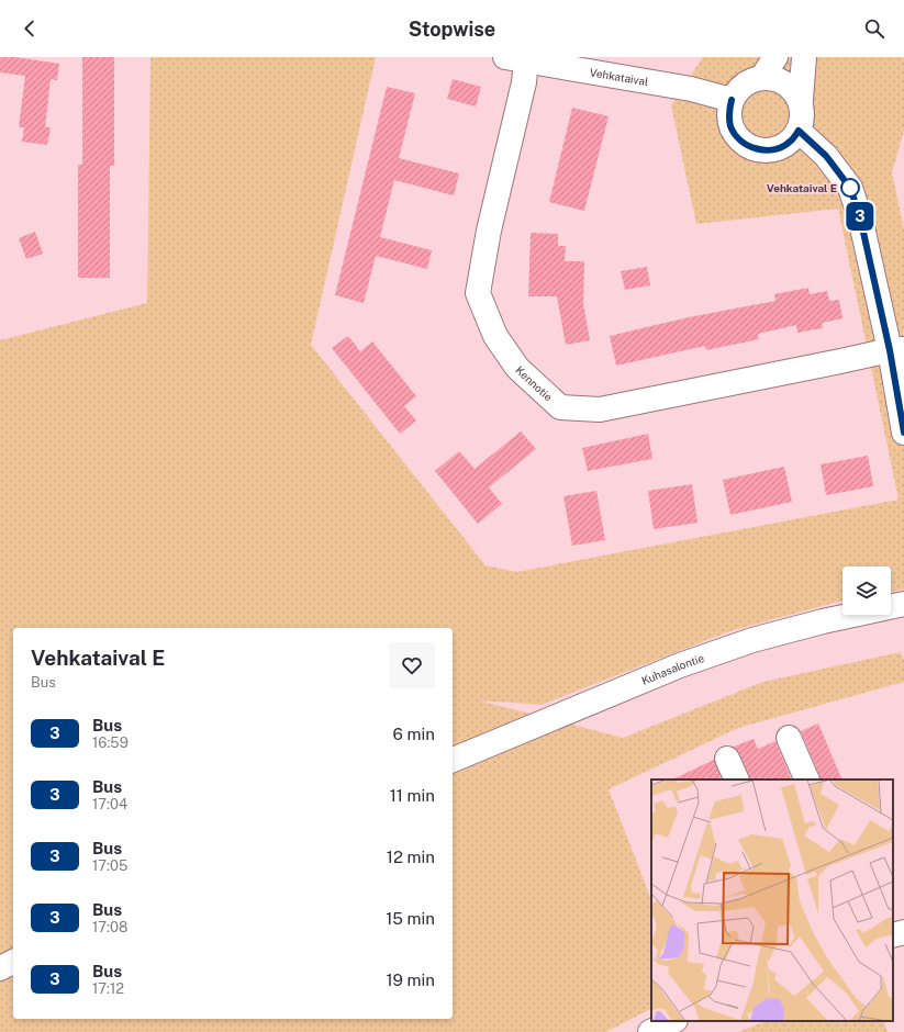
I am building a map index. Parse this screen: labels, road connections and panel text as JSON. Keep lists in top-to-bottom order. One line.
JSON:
{"streets":{"street":["Vehkataival","Kennotie","Kuhasalontie"]},"crossings":[["Vehkataival","Kennotie"]],"places":["Vehkataival E"],"lines":["bus line 3"],"page":{"header":"Stopwise","on_map":"3","heading":["Vehkataival E","Bus"],"list":[{"mark":"3","name":"Bus","note":"16:59","value":"6 min"},{"mark":"3","name":"Bus","note":"17:04","value":"11 min"},{"mark":"3","name":"Bus","note":"17:05","value":"12 min"},{"mark":"3","name":"Bus","note":"17:08","value":"15 min"},{"mark":"3","name":"Bus","note":"17:12","value":"19 min"}]}}
